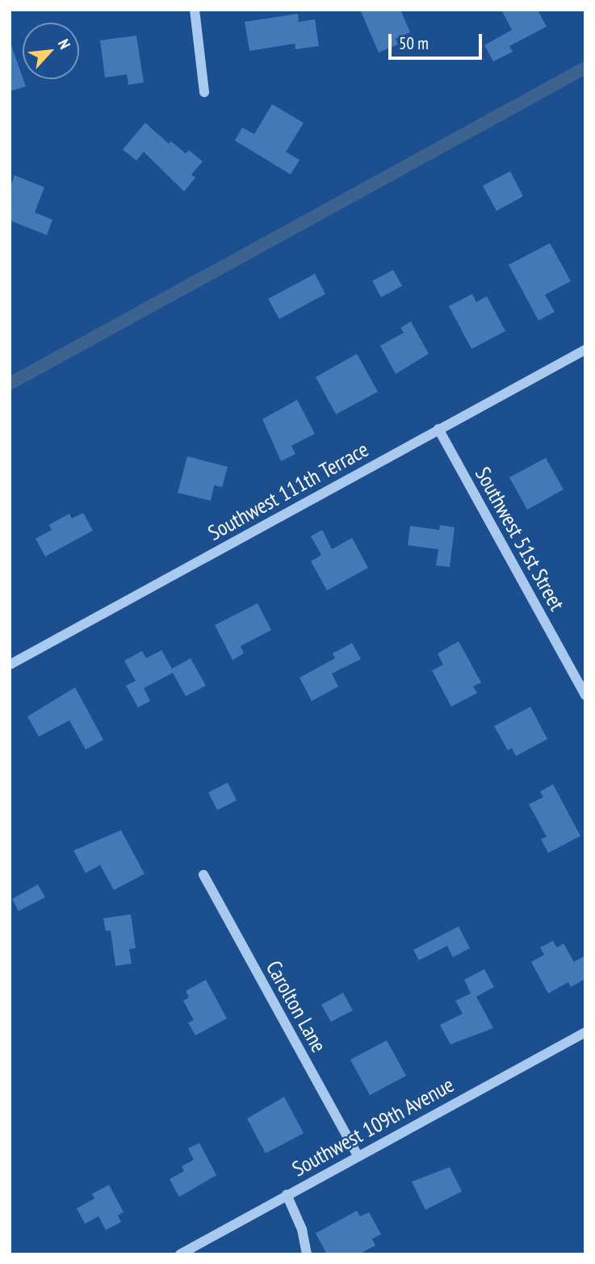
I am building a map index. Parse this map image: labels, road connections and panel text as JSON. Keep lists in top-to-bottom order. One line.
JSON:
{"streets":{"street":["Southwest 111th Terrace","Southwest 51st Street","Carolton Lane","Southwest 109th Avenue"]},"crossings":[["Southwest 111th Terrace","Southwest 51st Street"],["Carolton Lane","Southwest 109th Avenue"]],"scale_bar":"50 m","north":"top right"}
